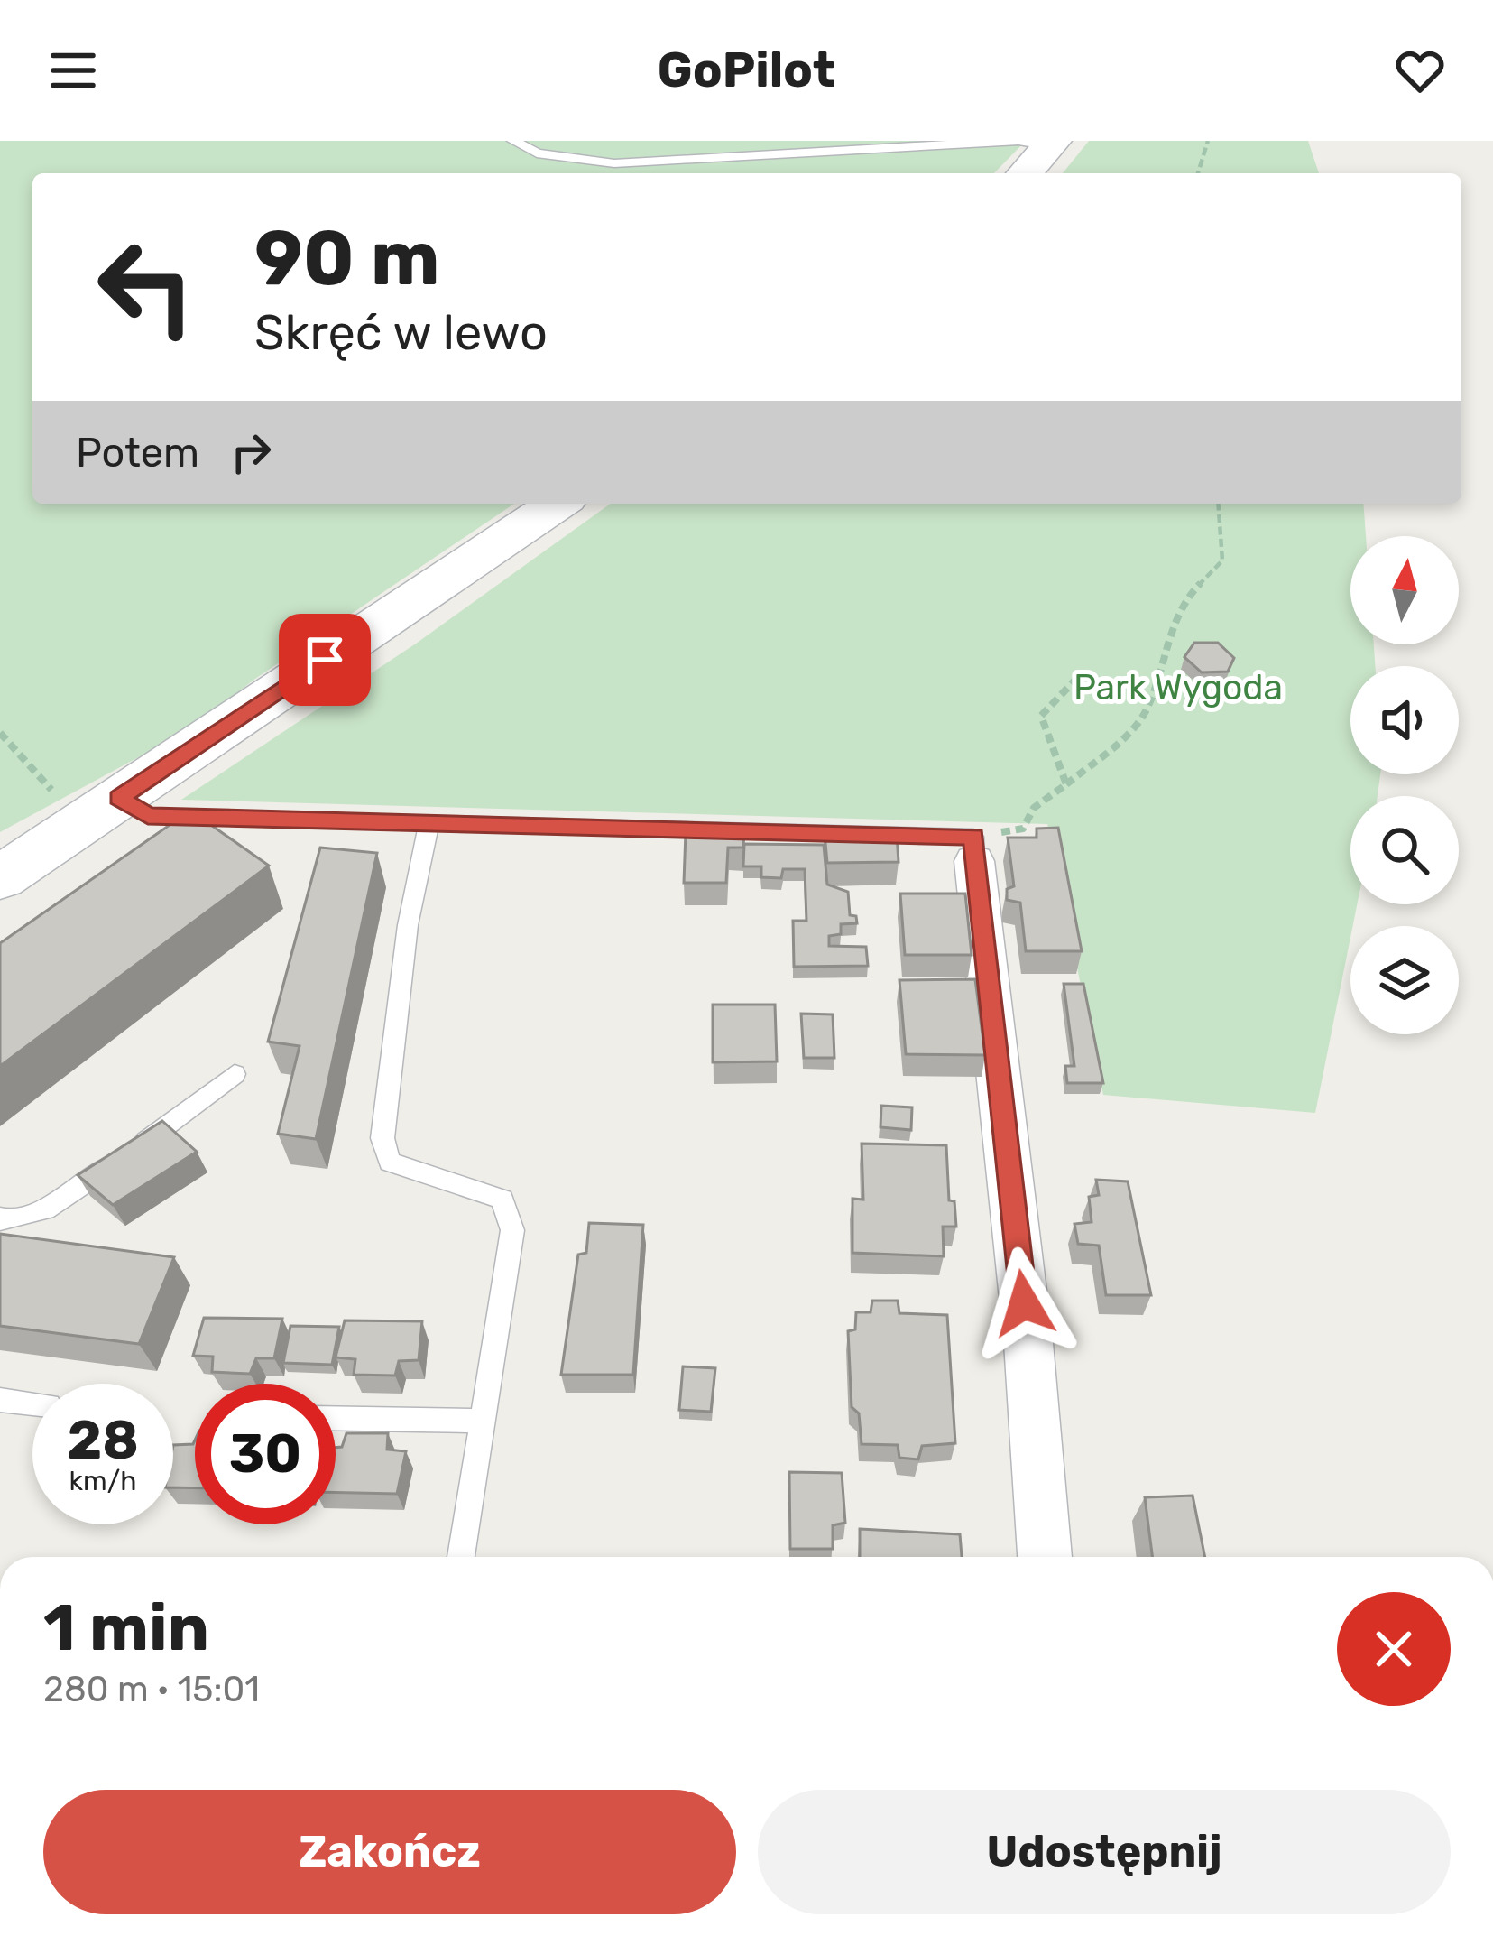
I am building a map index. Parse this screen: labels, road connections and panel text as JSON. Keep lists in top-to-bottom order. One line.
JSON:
{"parks":["Park Wygoda"],"north":"top","page":{"header":"GoPilot","turn":["90 m","Skręć w lewo"],"then":"Potem","speed":"28 km/h","limit":"30","heading":["1 min","280 m · 15:01"],"buttons":["Zakończ","Udostępnij"]}}
